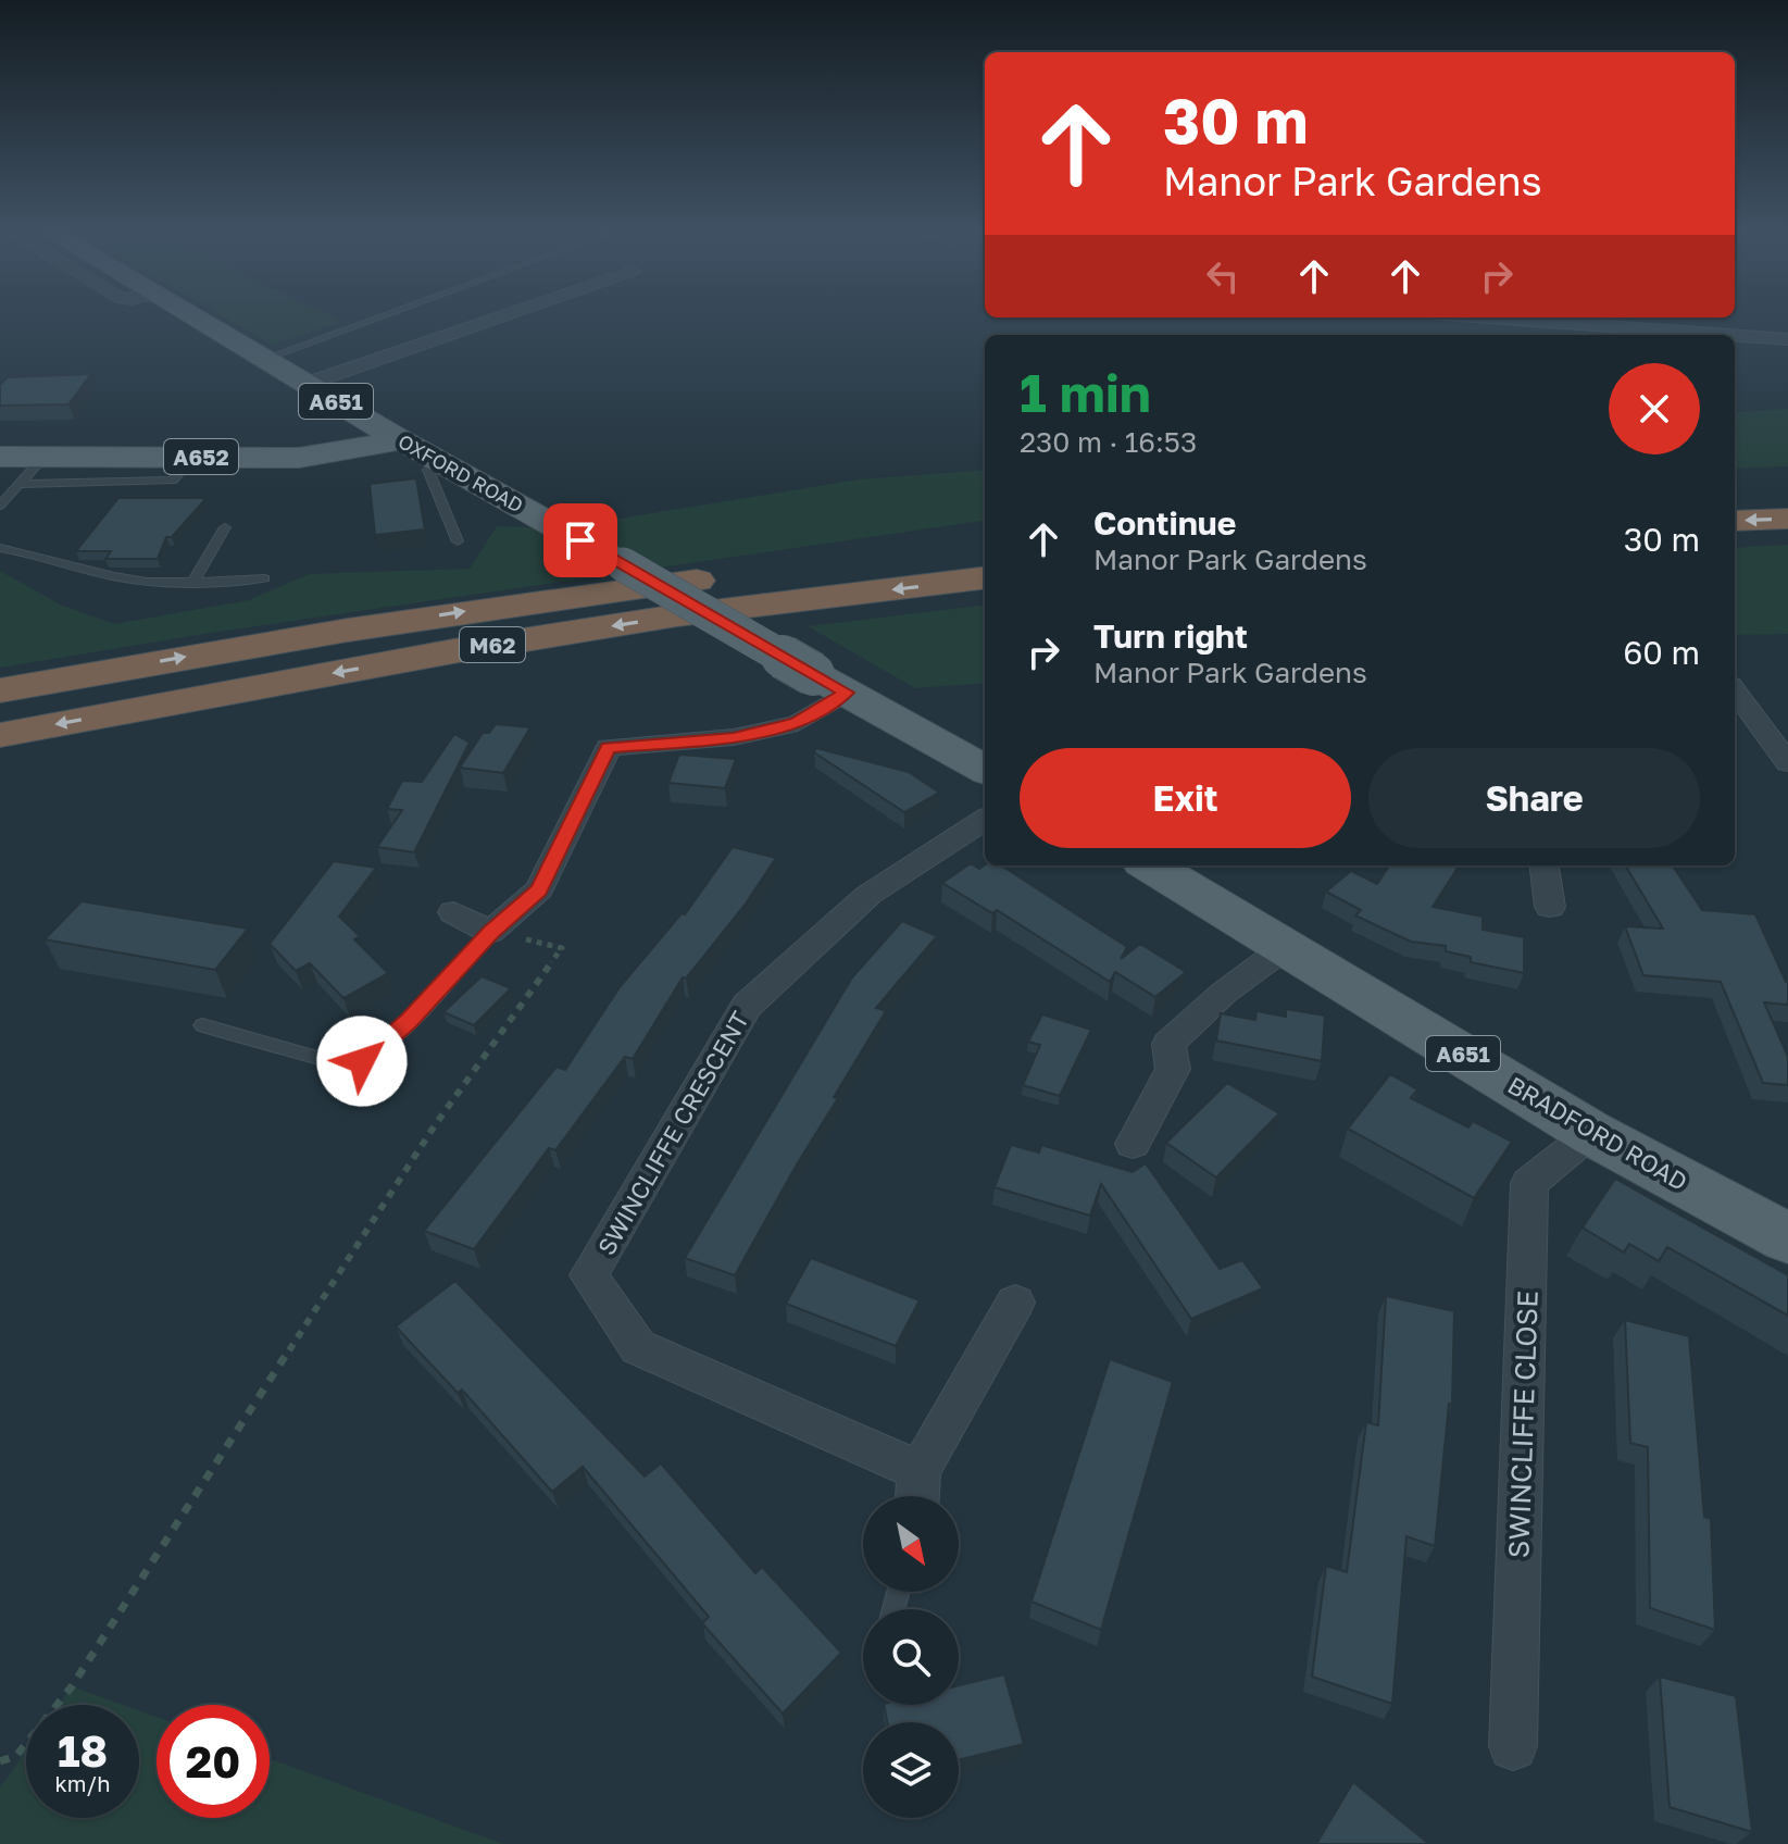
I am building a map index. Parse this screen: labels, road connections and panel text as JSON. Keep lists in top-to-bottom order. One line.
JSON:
{"streets":{"highway":["M62"],"main road":["A651","A652","OXFORD ROAD","BRADFORD ROAD"],"street":["SWINCLIFFE CRESCENT","SWINCLIFFE CLOSE"]},"crossings":[["A651","OXFORD ROAD"],["A652","OXFORD ROAD"],["BRADFORD ROAD","SWINCLIFFE CLOSE"]],"north":"bottom right","page":{"turn":["30 m","Manor Park Gardens"],"heading":["1 min","230 m · 16:53"],"list":[{"name":"Continue","note":"Manor Park Gardens","value":"30 m"},{"name":"Turn right","note":"Manor Park Gardens","value":"60 m"}],"buttons":["Exit","Share"],"speed":"18 km/h","limit":"20"}}
